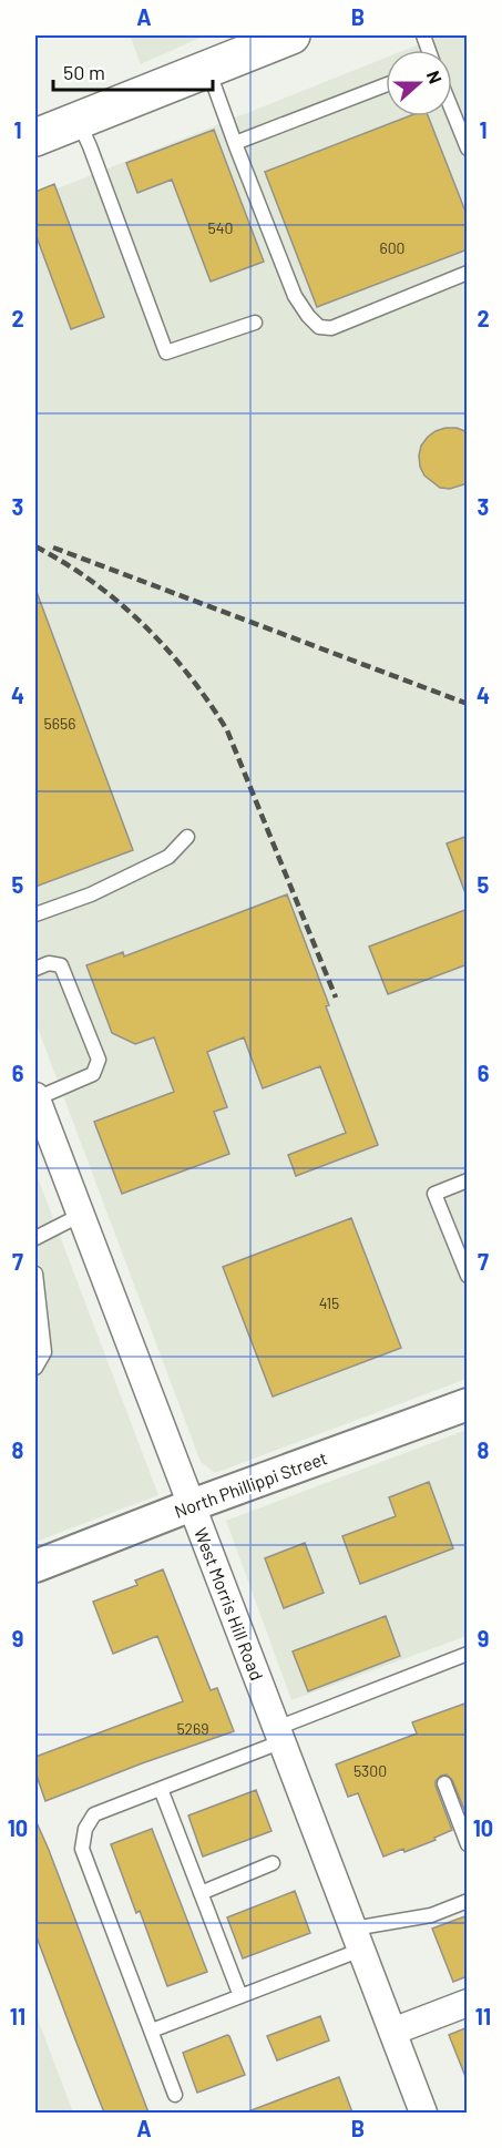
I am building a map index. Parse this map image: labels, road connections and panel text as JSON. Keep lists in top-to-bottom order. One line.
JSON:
{"streets":{"street":["North Phillippi Street","West Morris Hill Road"]},"crossings":[["North Phillippi Street","West Morris Hill Road"]],"house_numbers":["540","600","5656","415","5269","5300"],"scale_bar":"50 m","north":"right","grid":{"columns":["A","B"],"rows":["1","2","3","4","5","6","7","8","9","10","11"]}}
